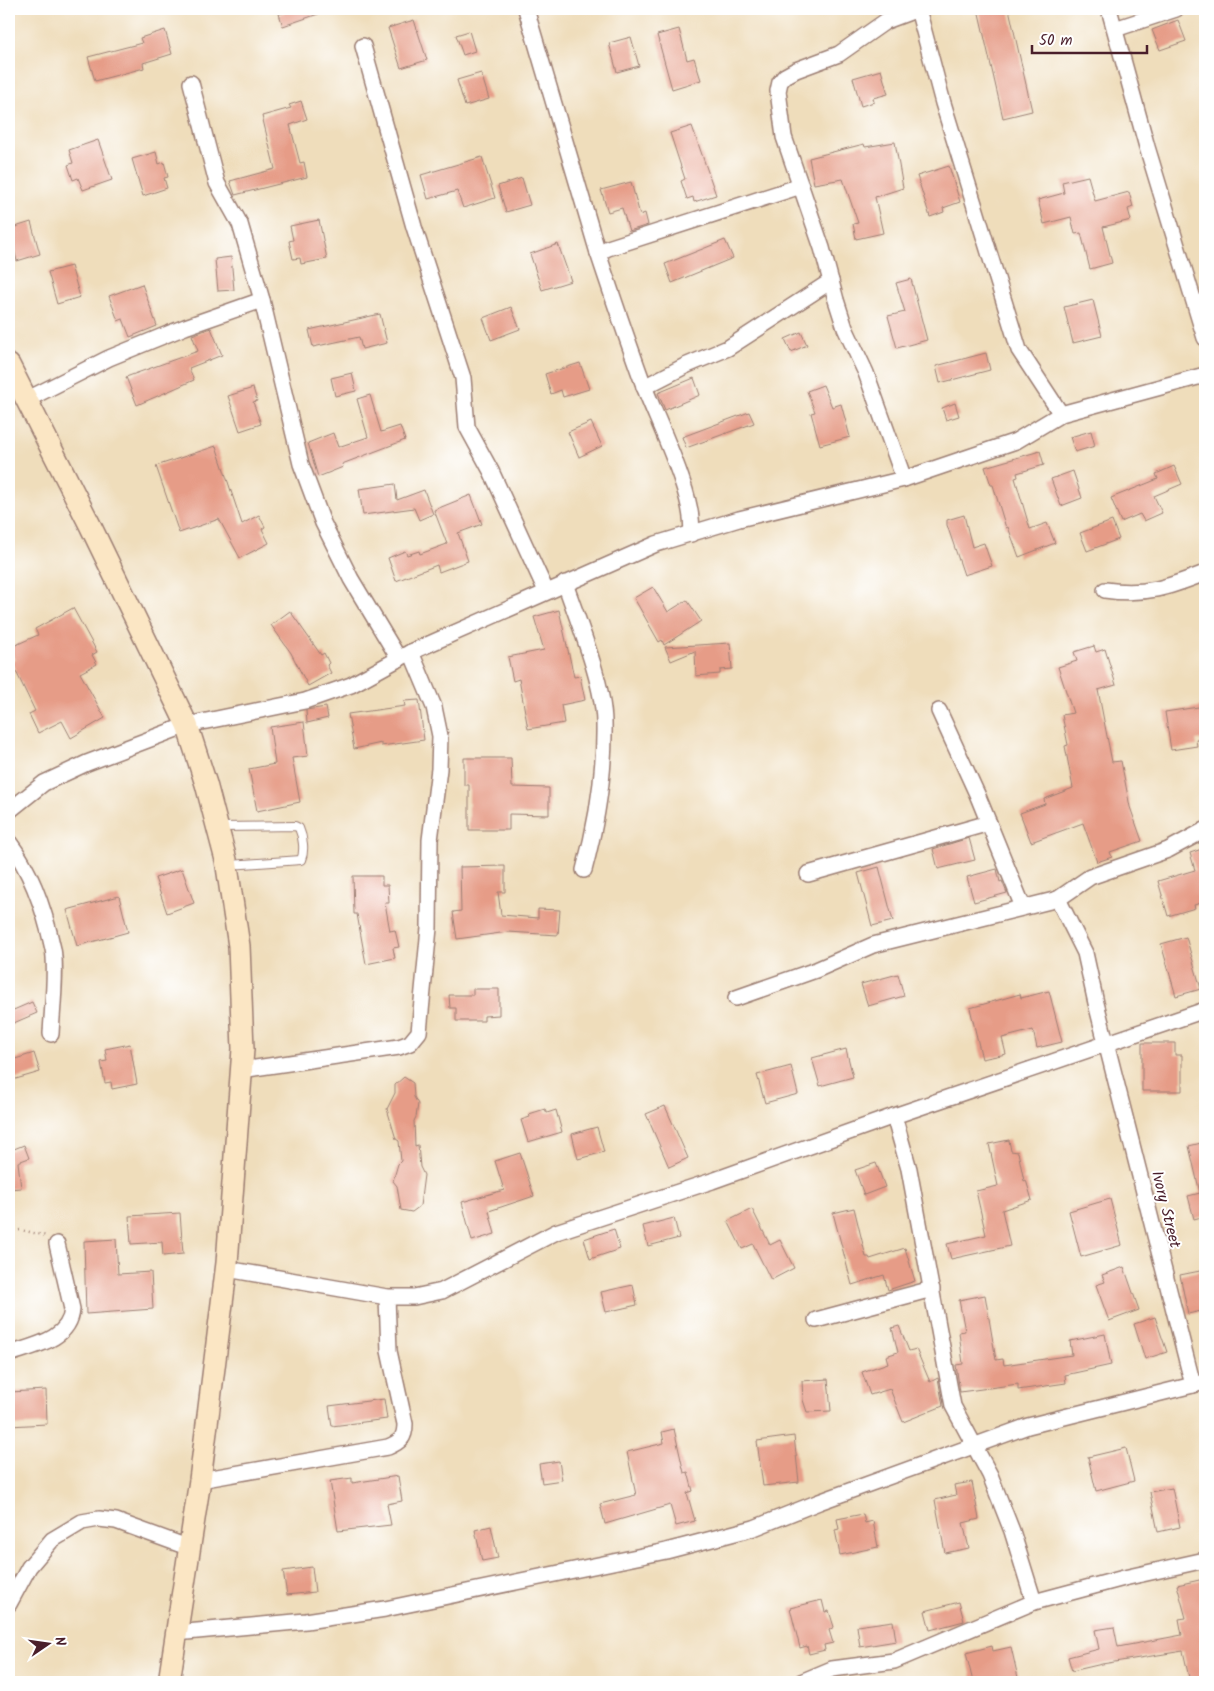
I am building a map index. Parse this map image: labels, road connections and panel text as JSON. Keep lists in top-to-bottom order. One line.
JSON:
{"streets":{"street":["Ivory Street"]},"scale_bar":"50 m","north":"right"}
